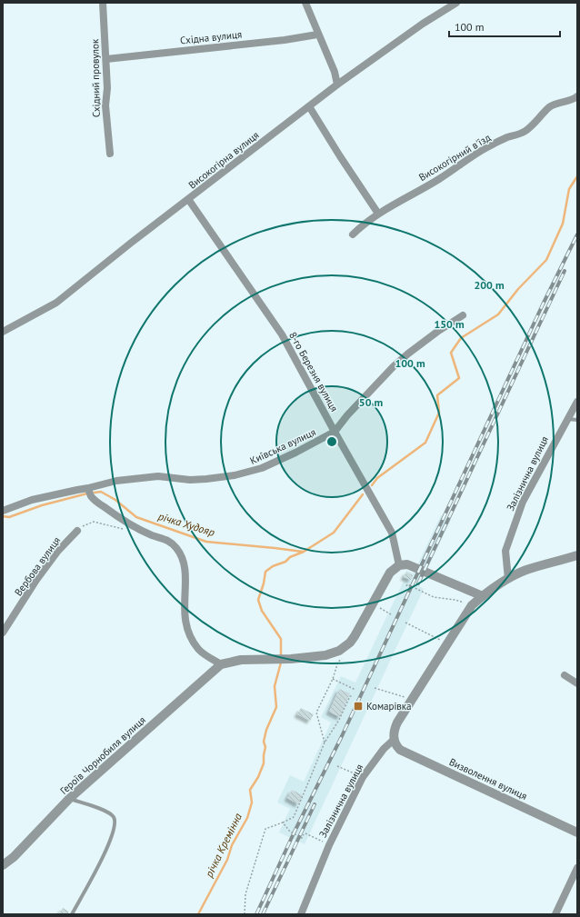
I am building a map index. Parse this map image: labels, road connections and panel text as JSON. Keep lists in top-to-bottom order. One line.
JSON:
{"streets":{"street":["Східна вулиця","Східний провулок","Високогірний в'їзд","Високогірна вулиця","8-го Березня вулиця","Київська вулиця","Залізнична вулиця","Вербова вулиця","Героїв Чорнобиля вулиця","Визволення вулиця"]},"crossings":[["Східна вулиця","Східний провулок"],["Високогірна вулиця","8-го Березня вулиця"],["8-го Березня вулиця","Київська вулиця"],["8-го Березня вулиця","Героїв Чорнобиля вулиця"],["Залізнична вулиця","Визволення вулиця"]],"water":["річка Худояр","річка Кремінна"],"places":{"transit":["Комарівка"]},"scale_bar":"100 m","rings":["200 m","150 m","100 m","50 m"]}
